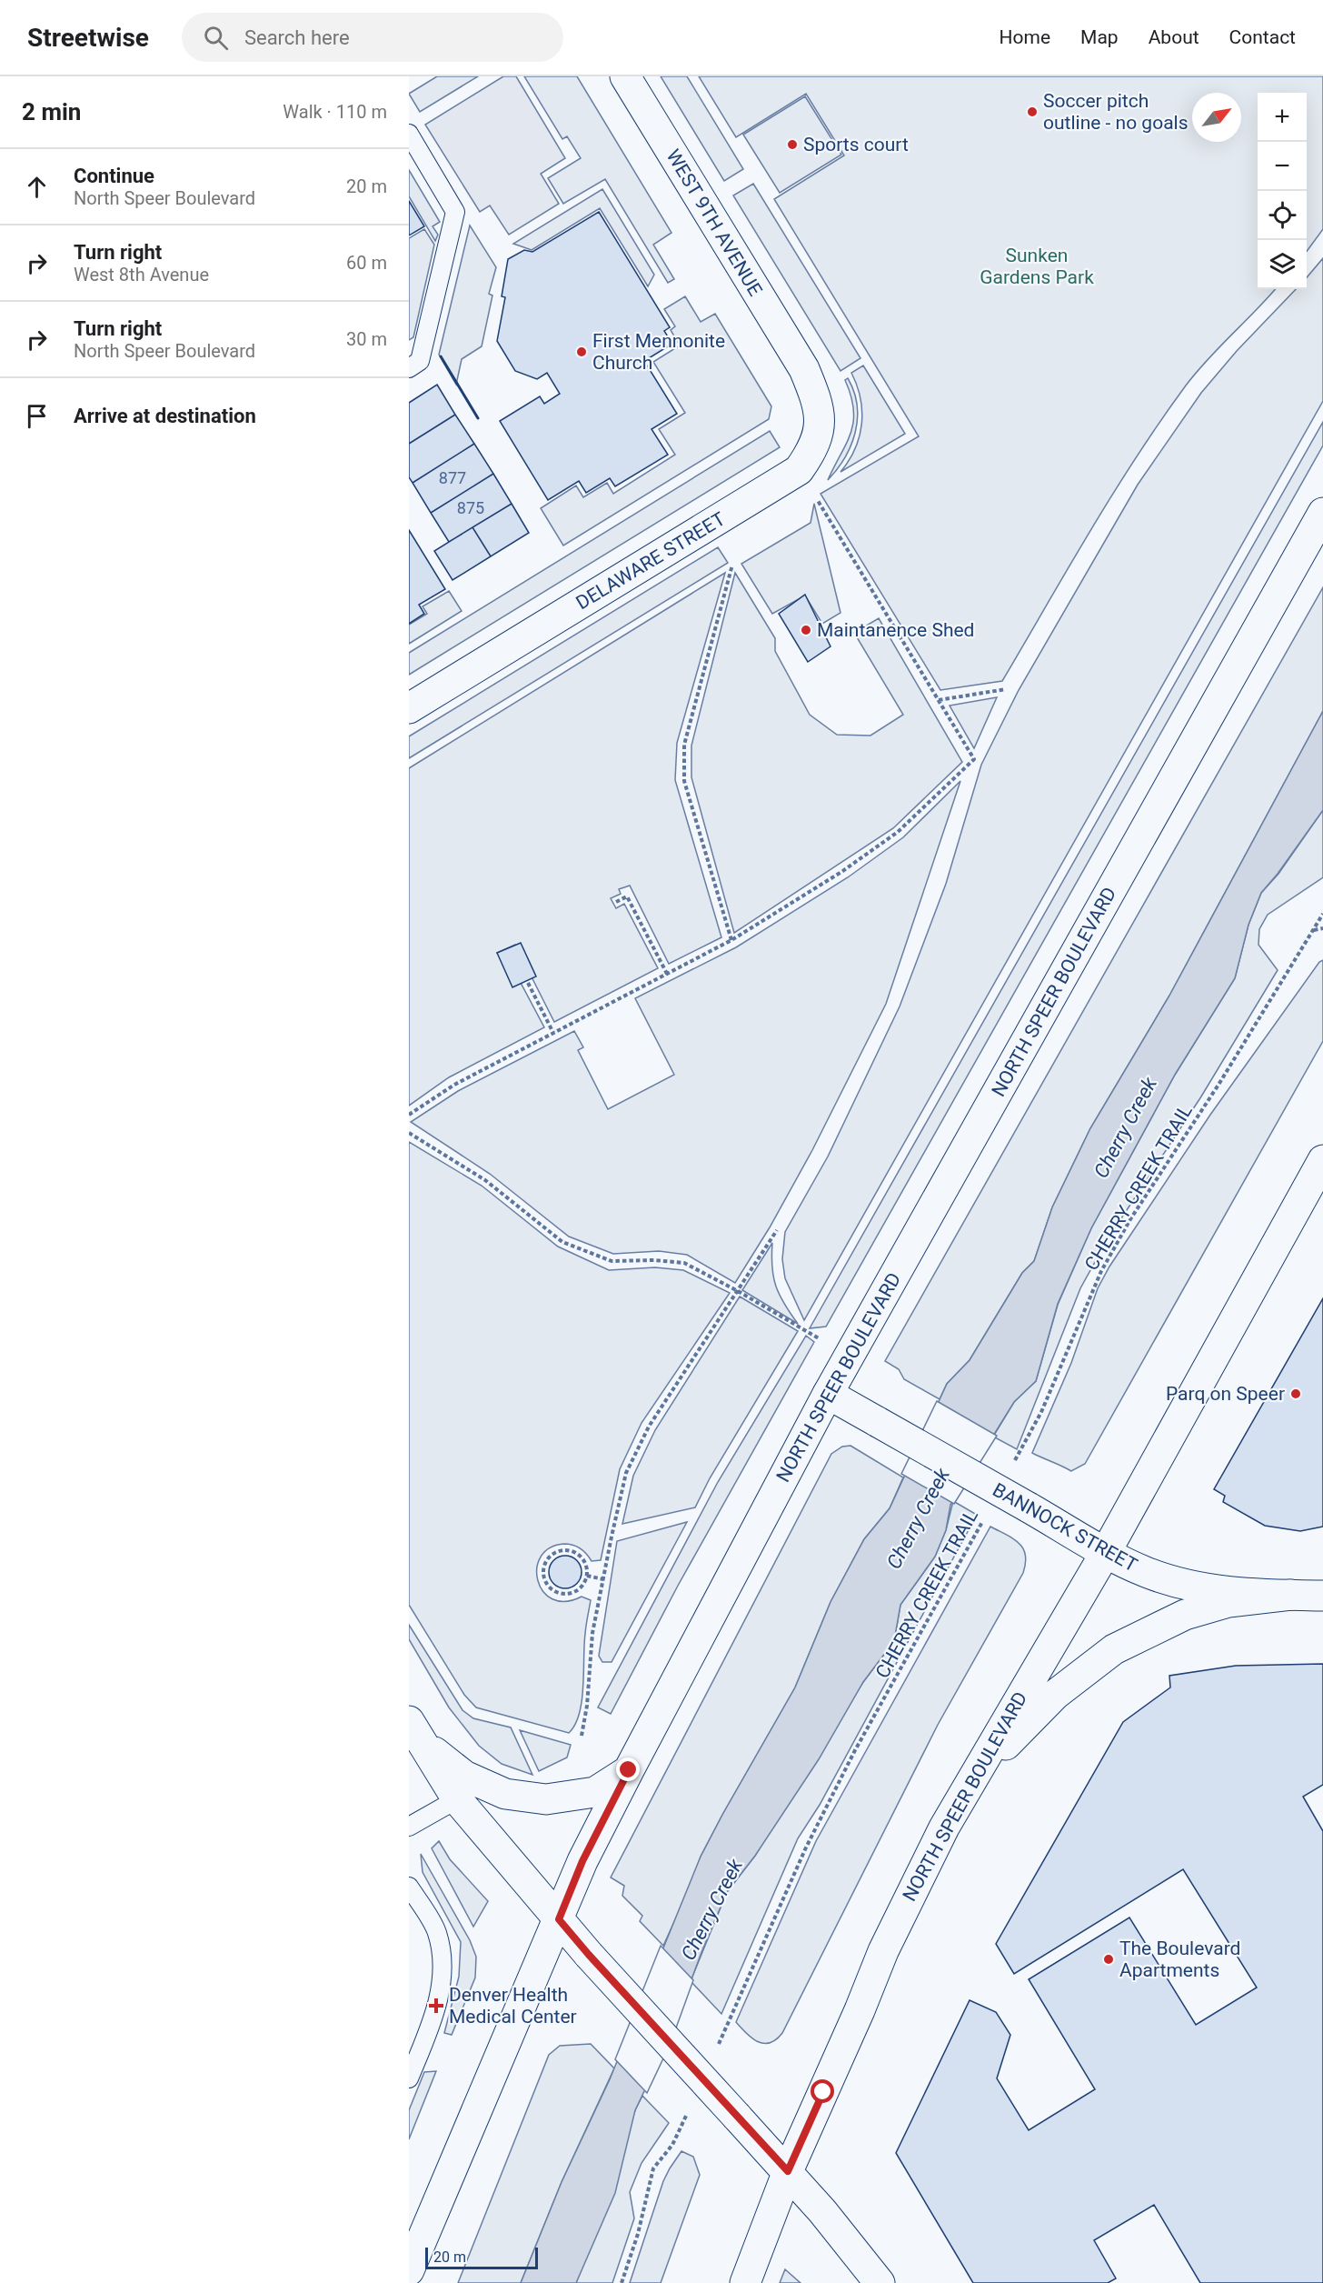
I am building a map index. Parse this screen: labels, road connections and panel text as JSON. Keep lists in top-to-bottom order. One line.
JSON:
{"streets":{"main road":["WEST 9TH AVENUE","DELAWARE STREET","NORTH SPEER BOULEVARD","BANNOCK STREET"],"path":["CHERRY CREEK TRAIL"]},"crossings":[["WEST 9TH AVENUE","DELAWARE STREET"],["NORTH SPEER BOULEVARD","BANNOCK STREET"]],"water":["Cherry Creek"],"parks":["Sunken Gardens Park"],"places":{"other":["Soccer pitch outline - no goals","Sports court","First Mennonite Church","Maintanence Shed","Parq on Speer","The Boulevard Apartments"],"health":["Denver Health Medical Center"]},"house_numbers":["877","875"],"scale_bar":"20 m","north":"top right","page":{"header":"Streetwise","search":"Search here","nav":["Home","Map","About","Contact"],"heading":["2 min","Walk · 110 m"],"map_buttons":["+","−"],"list":[["Continue","North Speer Boulevard","20 m"],["Turn right","West 8th Avenue","60 m"],["Turn right","North Speer Boulevard","30 m"],"Arrive at destination"],"scale":"20 m"}}
